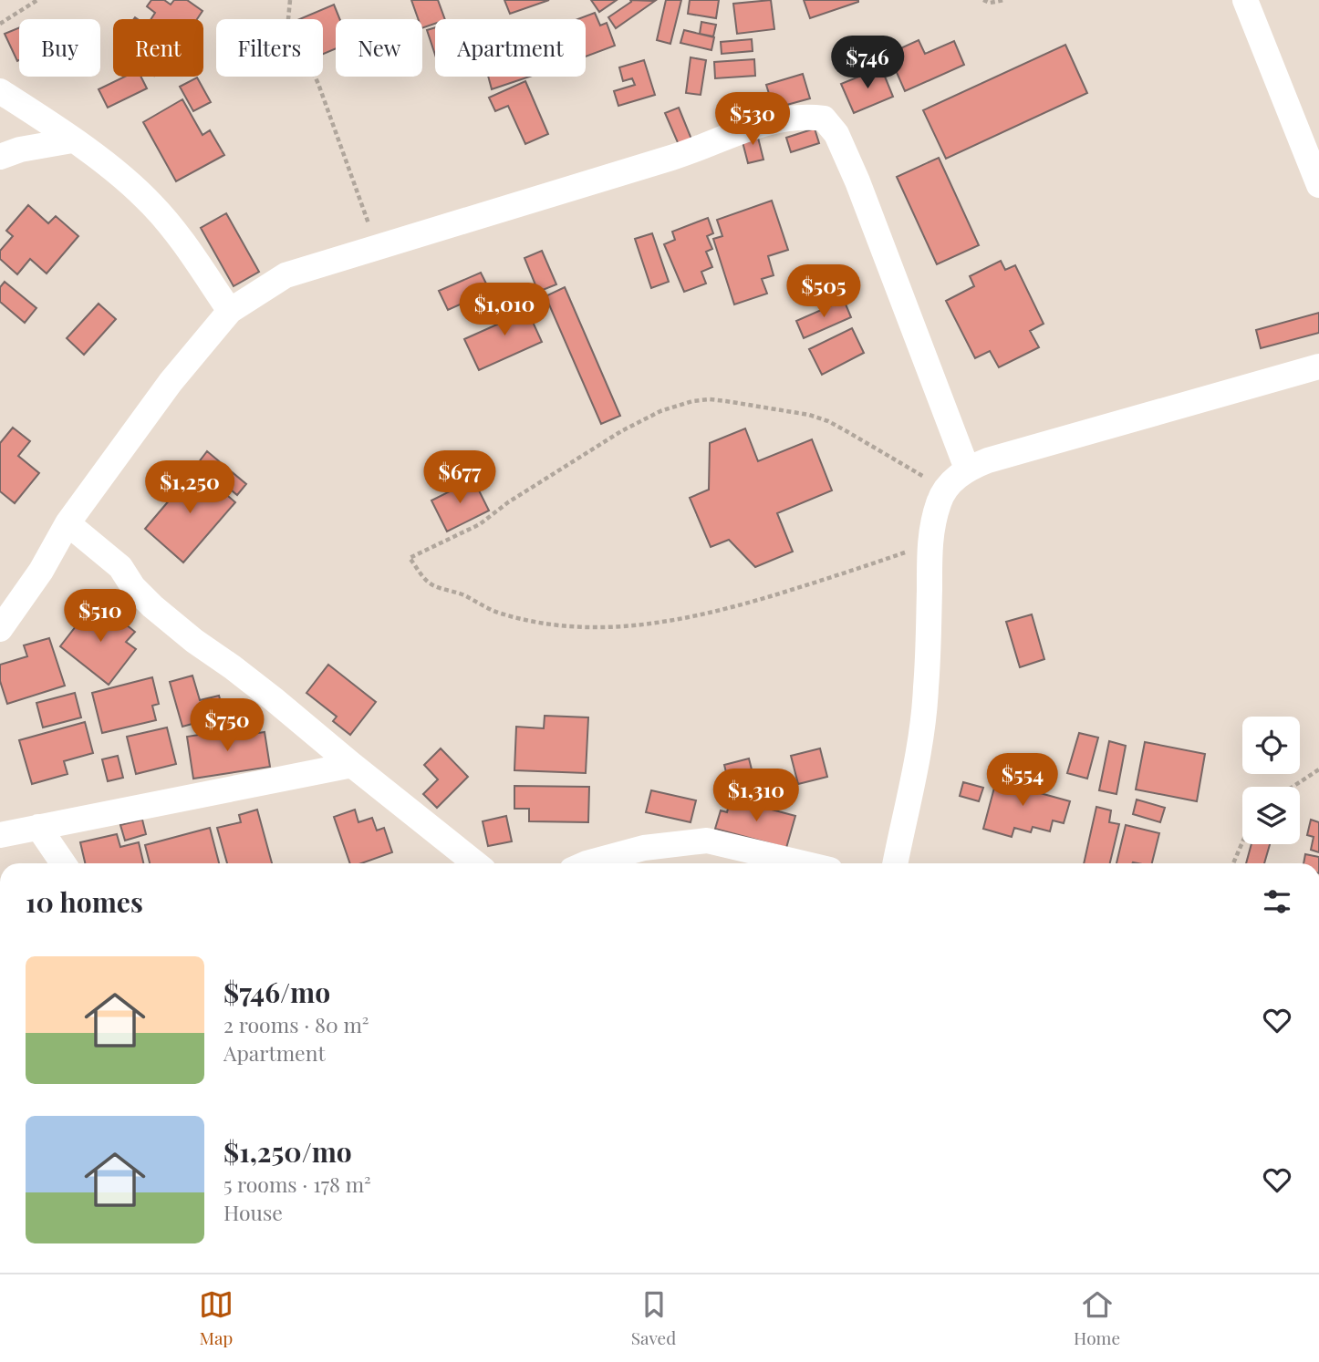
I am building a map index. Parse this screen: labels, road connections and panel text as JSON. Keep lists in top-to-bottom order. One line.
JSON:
{"page":{"chip":["Buy","Rent","Filters","New","Apartment"],"price":["$746","$530","$505","$1,010","$677","$1,250","$510","$750","$554","$1,310"],"heading":"10 homes","list":[{"name":"$746/mo","note":"2 rooms · 80 m² · Apartment"},{"name":"$1,250/mo","note":"5 rooms · 178 m² · House"}],"tabs":["Map","Saved","Home"]}}
